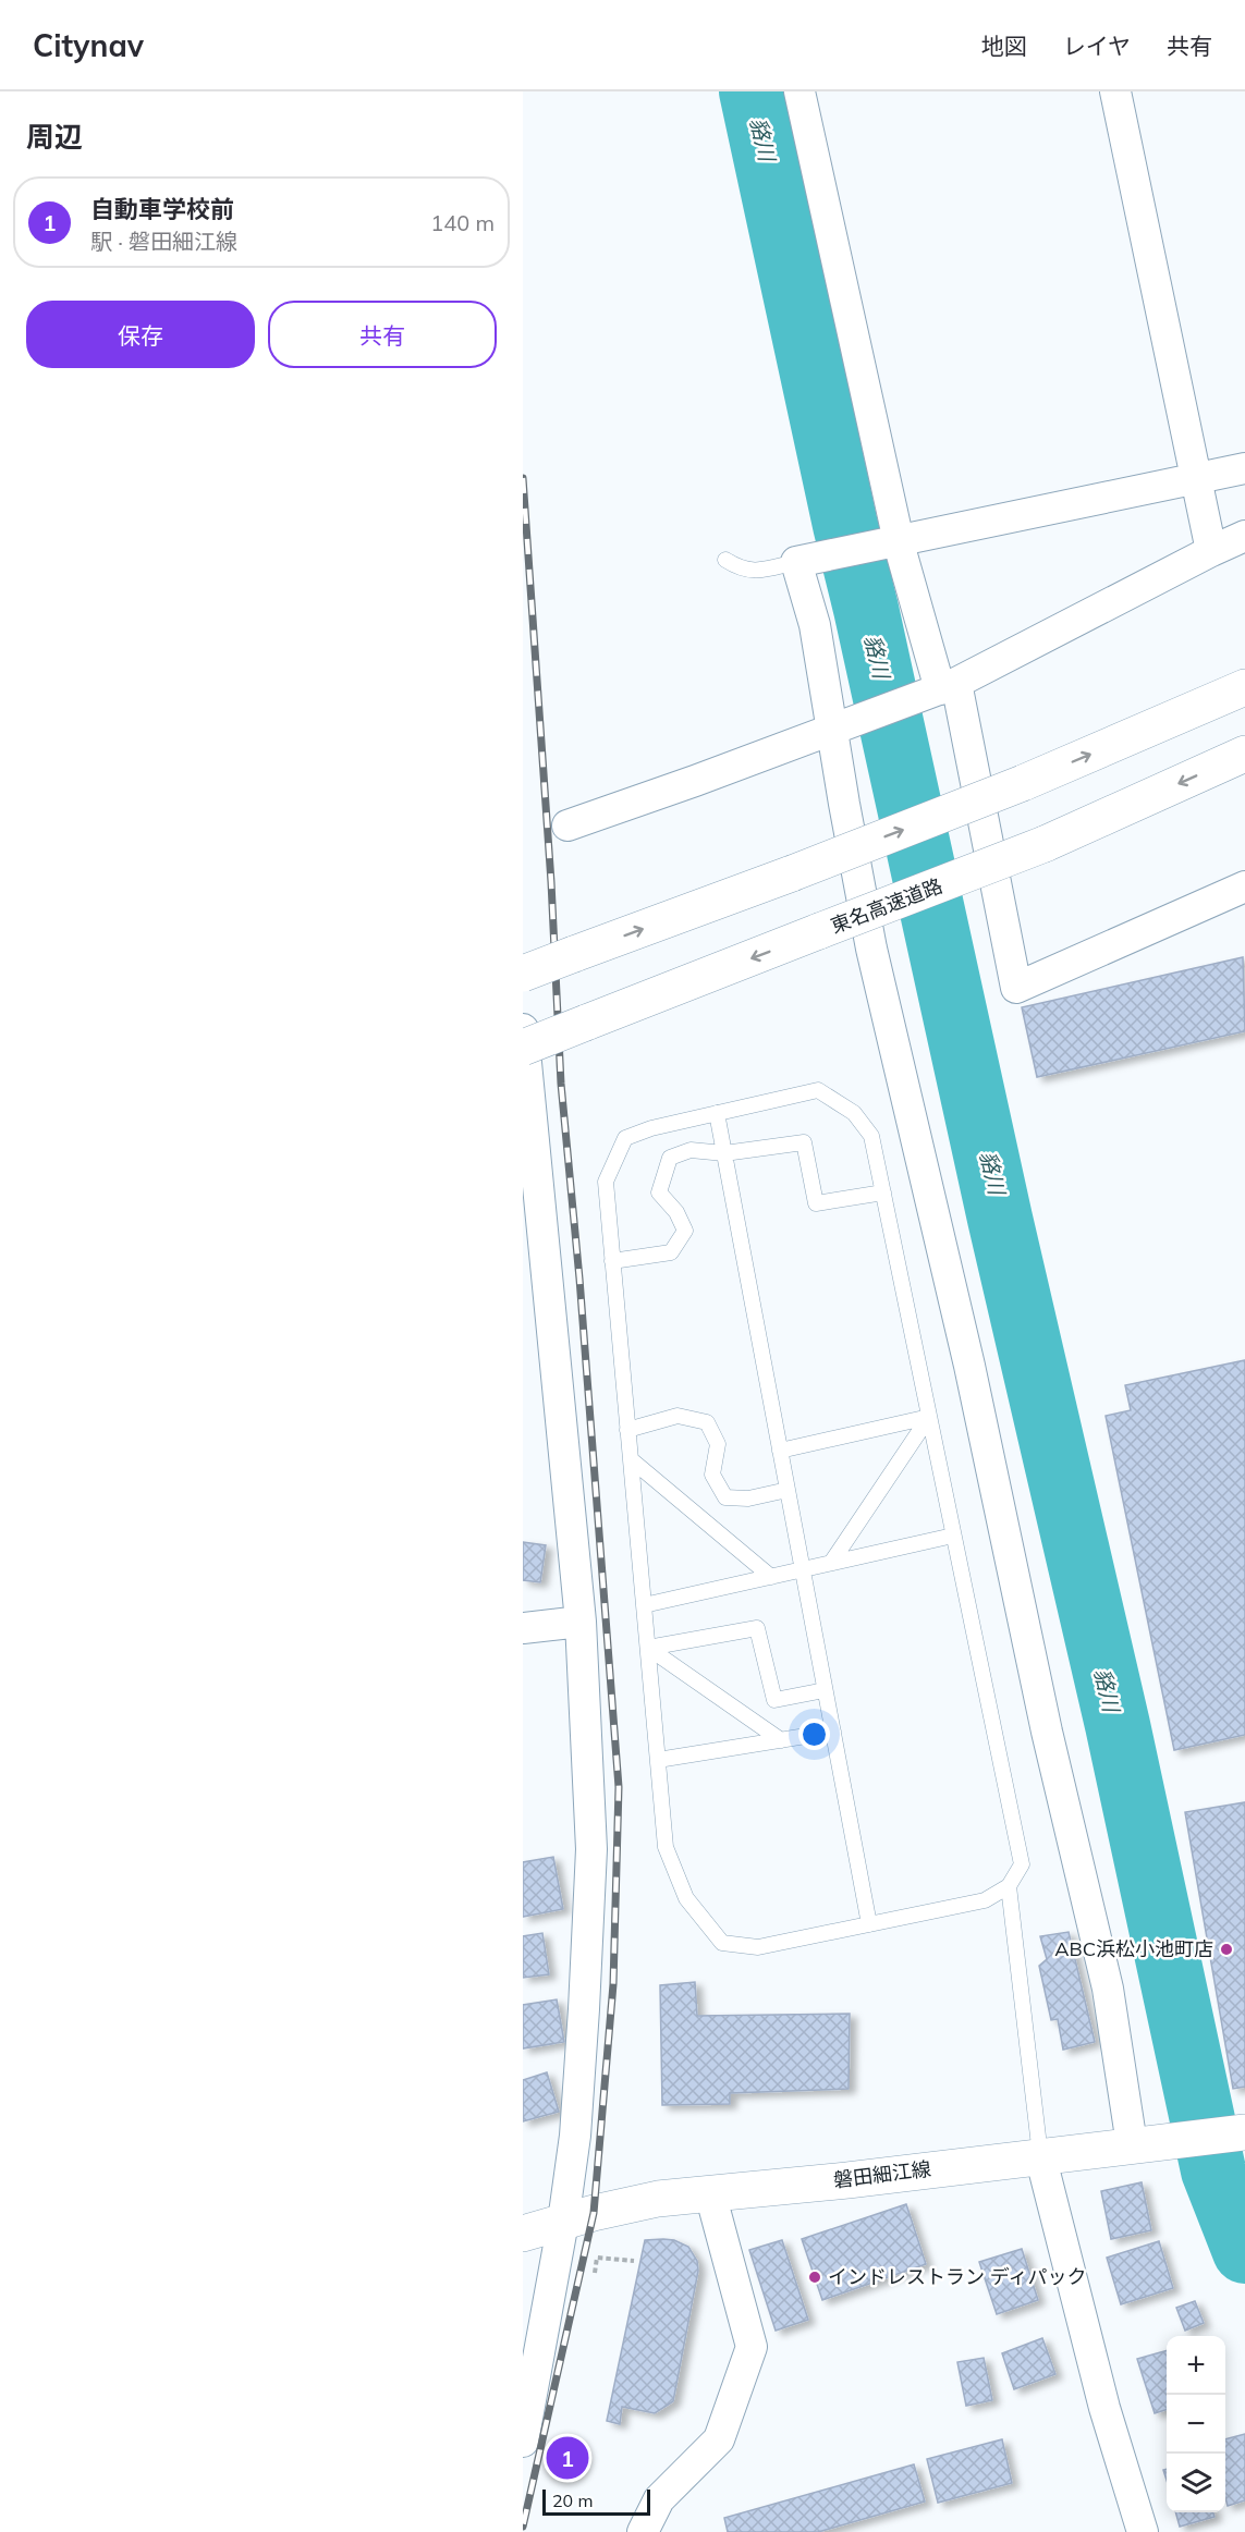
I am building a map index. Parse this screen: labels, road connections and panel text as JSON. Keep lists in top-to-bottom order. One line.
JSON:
{"streets":{"main road":["東名高速道路","磐田細江線"]},"water":["貉川"],"places":["ABC浜松小池町店","インドレストラン ディパック"],"scale_bar":"20 m","page":{"header":"Citynav","nav":["地図","レイヤ","共有"],"heading":"周辺","list":[{"mark":"1","name":"自動車学校前","note":"駅 · 磐田細江線","value":"140 m"}],"buttons":["保存","共有"],"map_buttons":["+","−"],"pins":"1","scale":"20 m"}}
